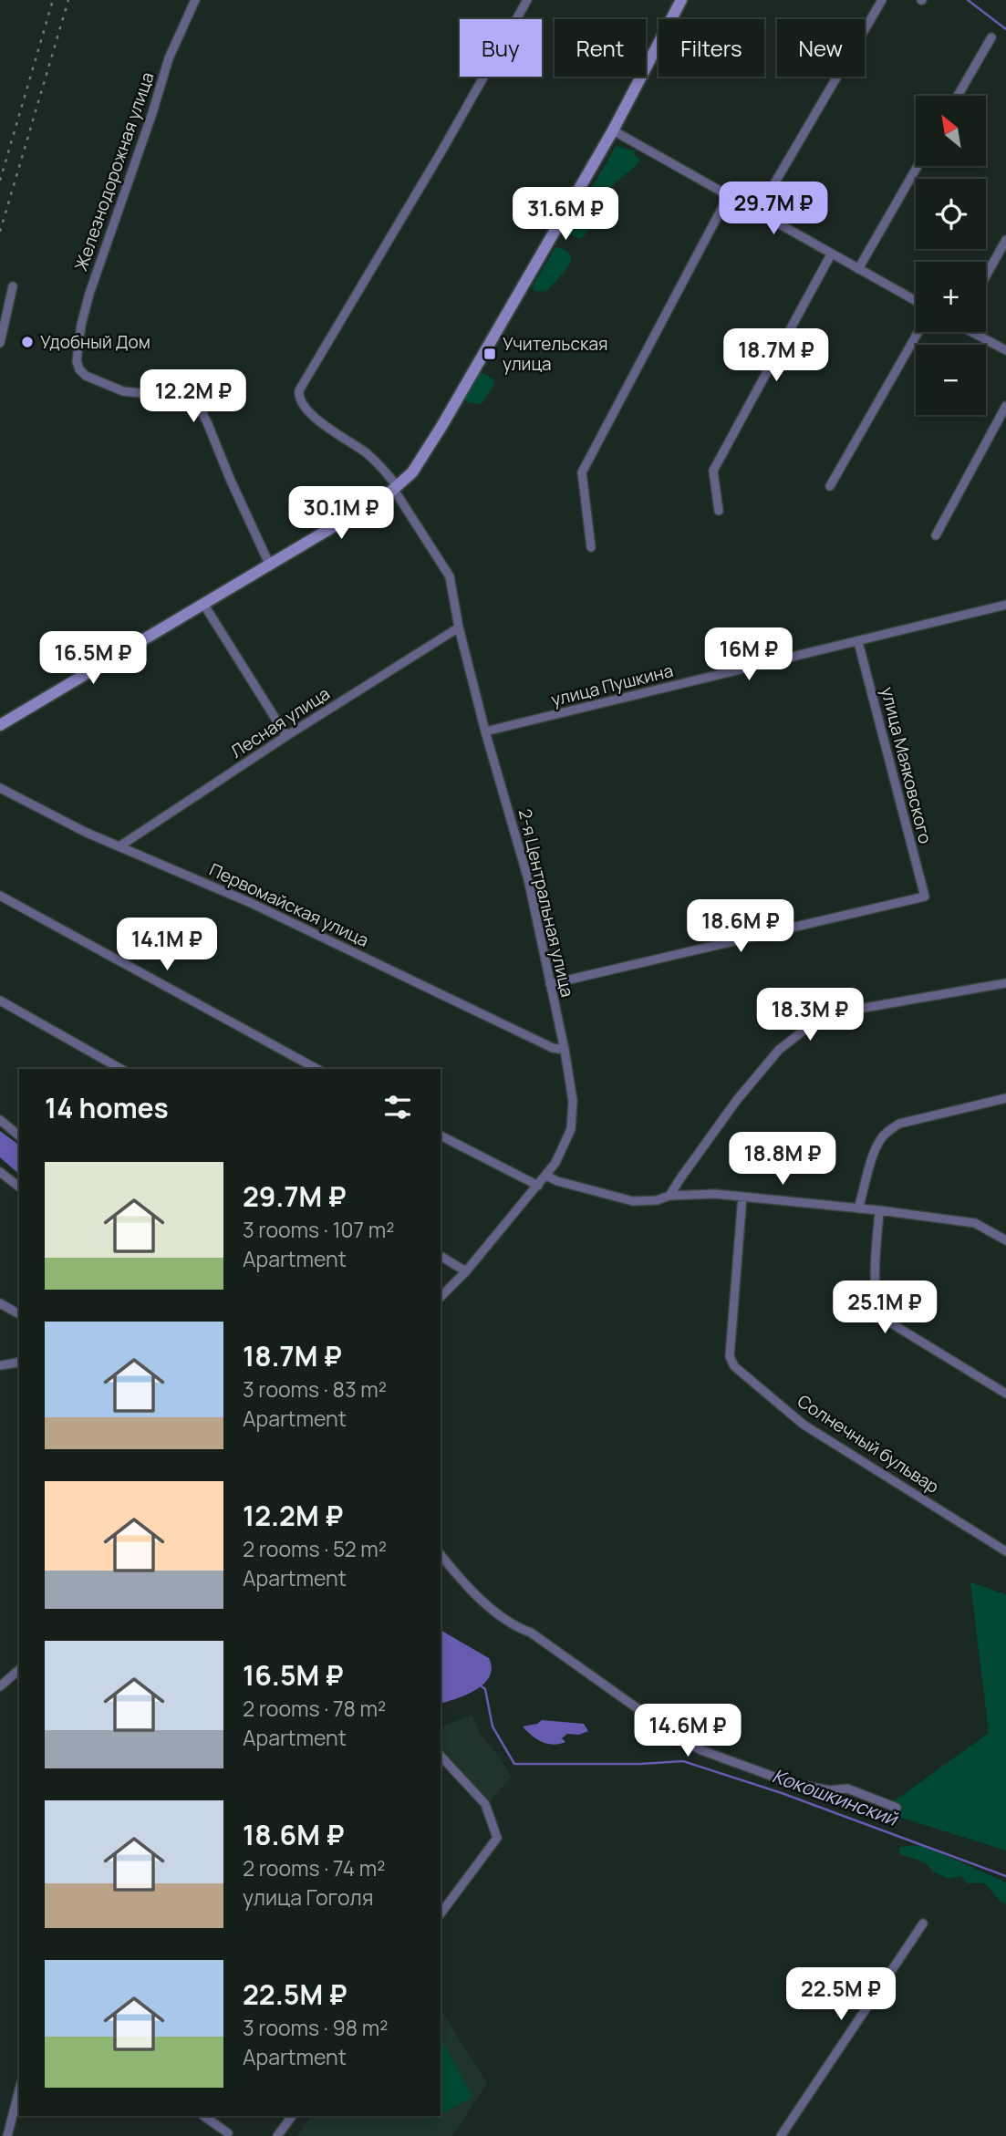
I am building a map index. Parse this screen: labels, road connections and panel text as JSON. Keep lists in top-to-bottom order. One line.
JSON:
{"streets":{"street":["Железнодорожная улица","улица Пушкина","Лесная улица","улица Маяковского","2-я Центральная улица","Первомайская улица","Солнечный бульвар"]},"crossings":[["улица Пушкина","улица Маяковского"],["улица Пушкина","2-я Центральная улица"],["Лесная улица","2-я Центральная улица"],["Лесная улица","Первомайская улица"],["улица Маяковского","2-я Центральная улица"],["2-я Центральная улица","Первомайская улица"]],"water":["Кокошкинский"],"places":{"other":["Удобный Дом"],"transit":["Учительская улица"]},"north":"top left","page":{"chip":["Buy","Rent","Filters","New"],"map_buttons":["+","−"],"price":["29.7M ₽","31.6M ₽","18.7M ₽","12.2M ₽","30.1M ₽","16M ₽","16.5M ₽","18.6M ₽","14.1M ₽","18.3M ₽","18.8M ₽","25.1M ₽","14.6M ₽","22.5M ₽"],"heading":"14 homes","list":[{"name":"29.7M ₽","note":"3 rooms · 107 m² · Apartment"},{"name":"18.7M ₽","note":"3 rooms · 83 m² · Apartment"},{"name":"12.2M ₽","note":"2 rooms · 52 m² · Apartment"},{"name":"16.5M ₽","note":"2 rooms · 78 m² · Apartment"},{"name":"18.6M ₽","note":"2 rooms · 74 m² · улица Гоголя"},{"name":"22.5M ₽","note":"3 rooms · 98 m² · Apartment"}]}}
